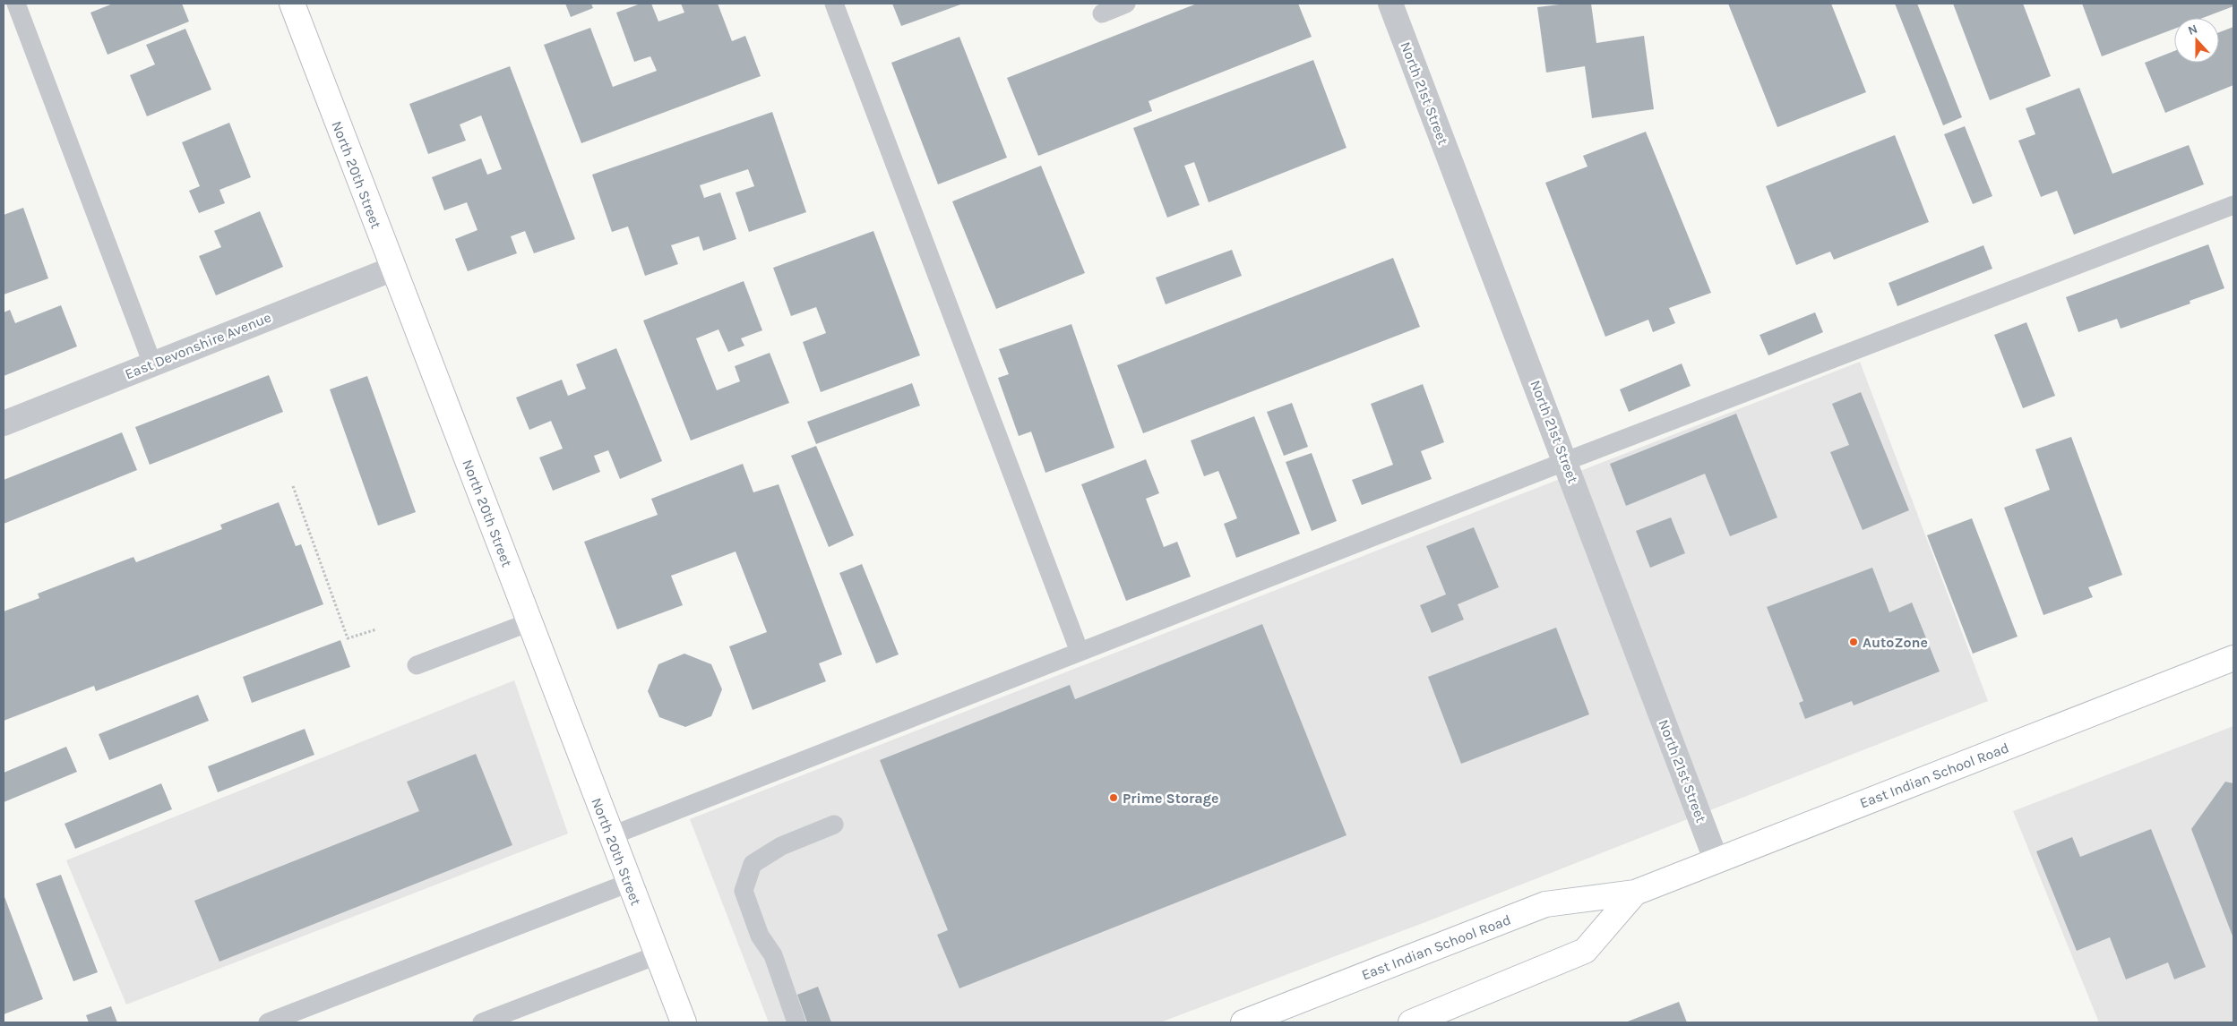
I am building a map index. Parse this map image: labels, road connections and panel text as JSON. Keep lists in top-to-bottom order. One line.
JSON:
{"streets":{"main road":["North 20th Street","East Indian School Road"],"street":["North 21st Street","East Devonshire Avenue"]},"crossings":[["North 21st Street","East Indian School Road"],["North 20th Street","East Devonshire Avenue"]],"places":["AutoZone","Prime Storage"],"north":"top"}
